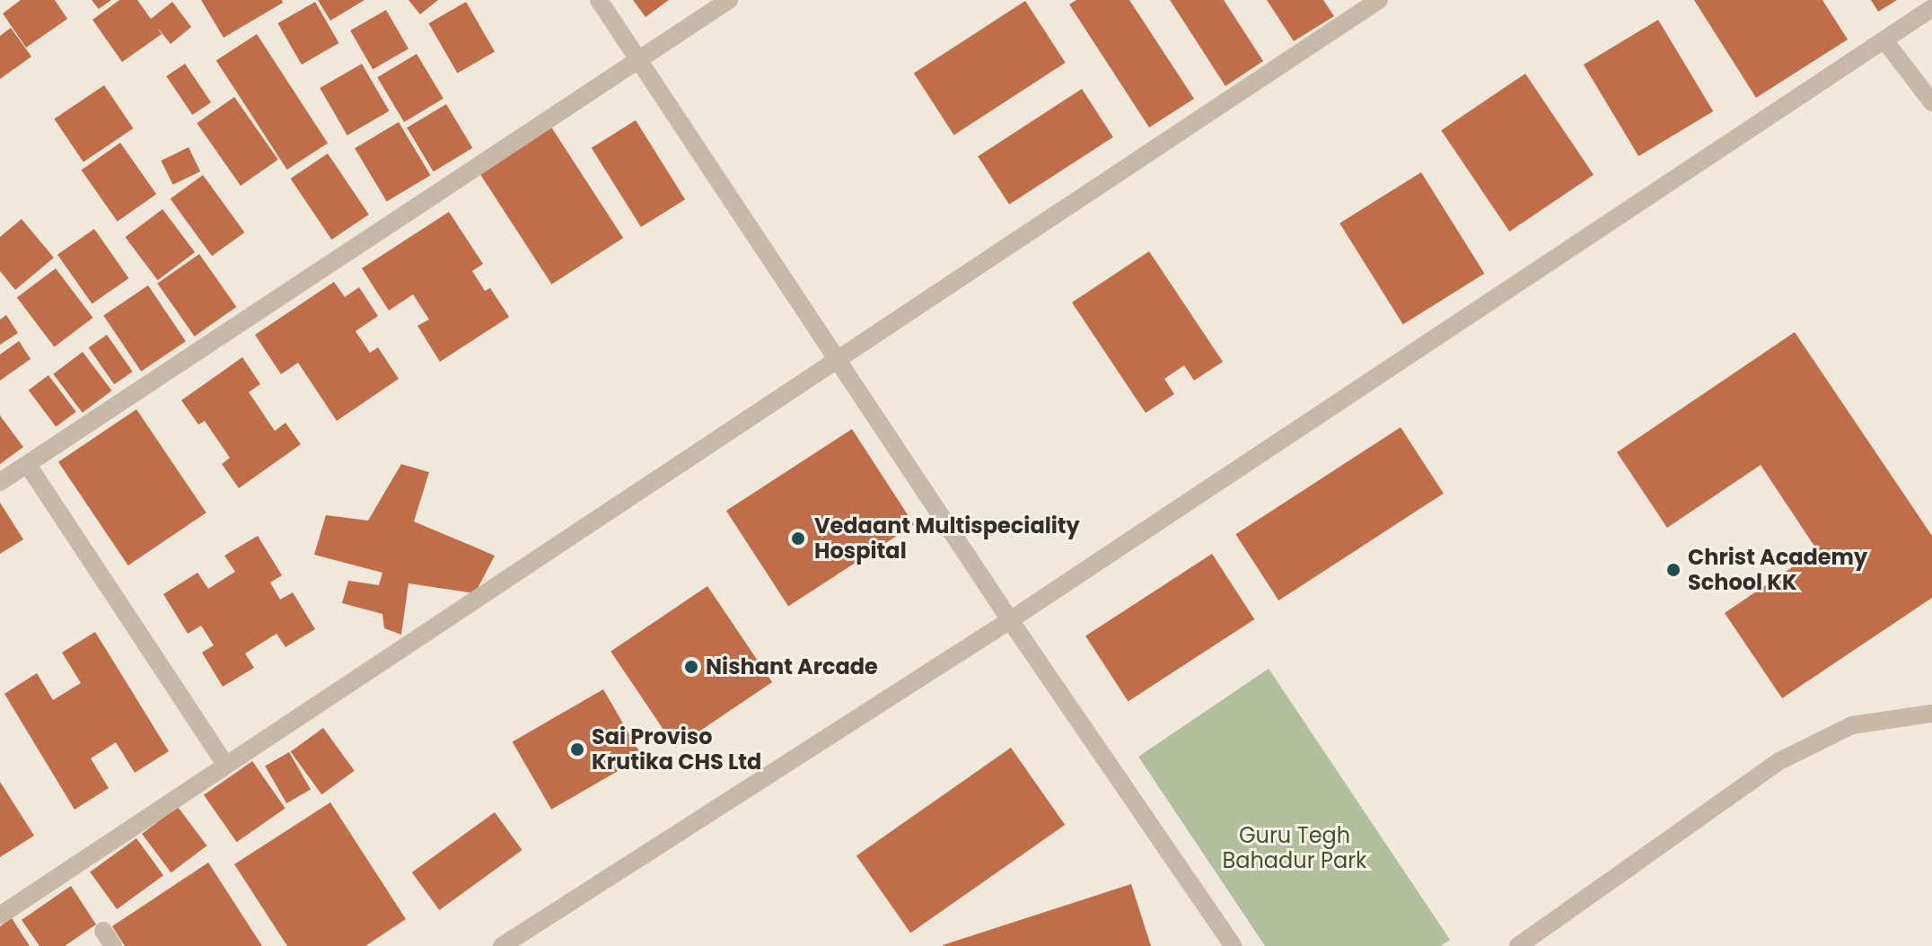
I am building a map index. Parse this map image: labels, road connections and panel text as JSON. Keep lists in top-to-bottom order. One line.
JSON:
{"parks":["Guru Tegh Bahadur Park"],"places":["Vedaant Multispeciality Hospital","Christ Academy School KK","Nishant Arcade","Sai Proviso Krutika CHS Ltd"]}
